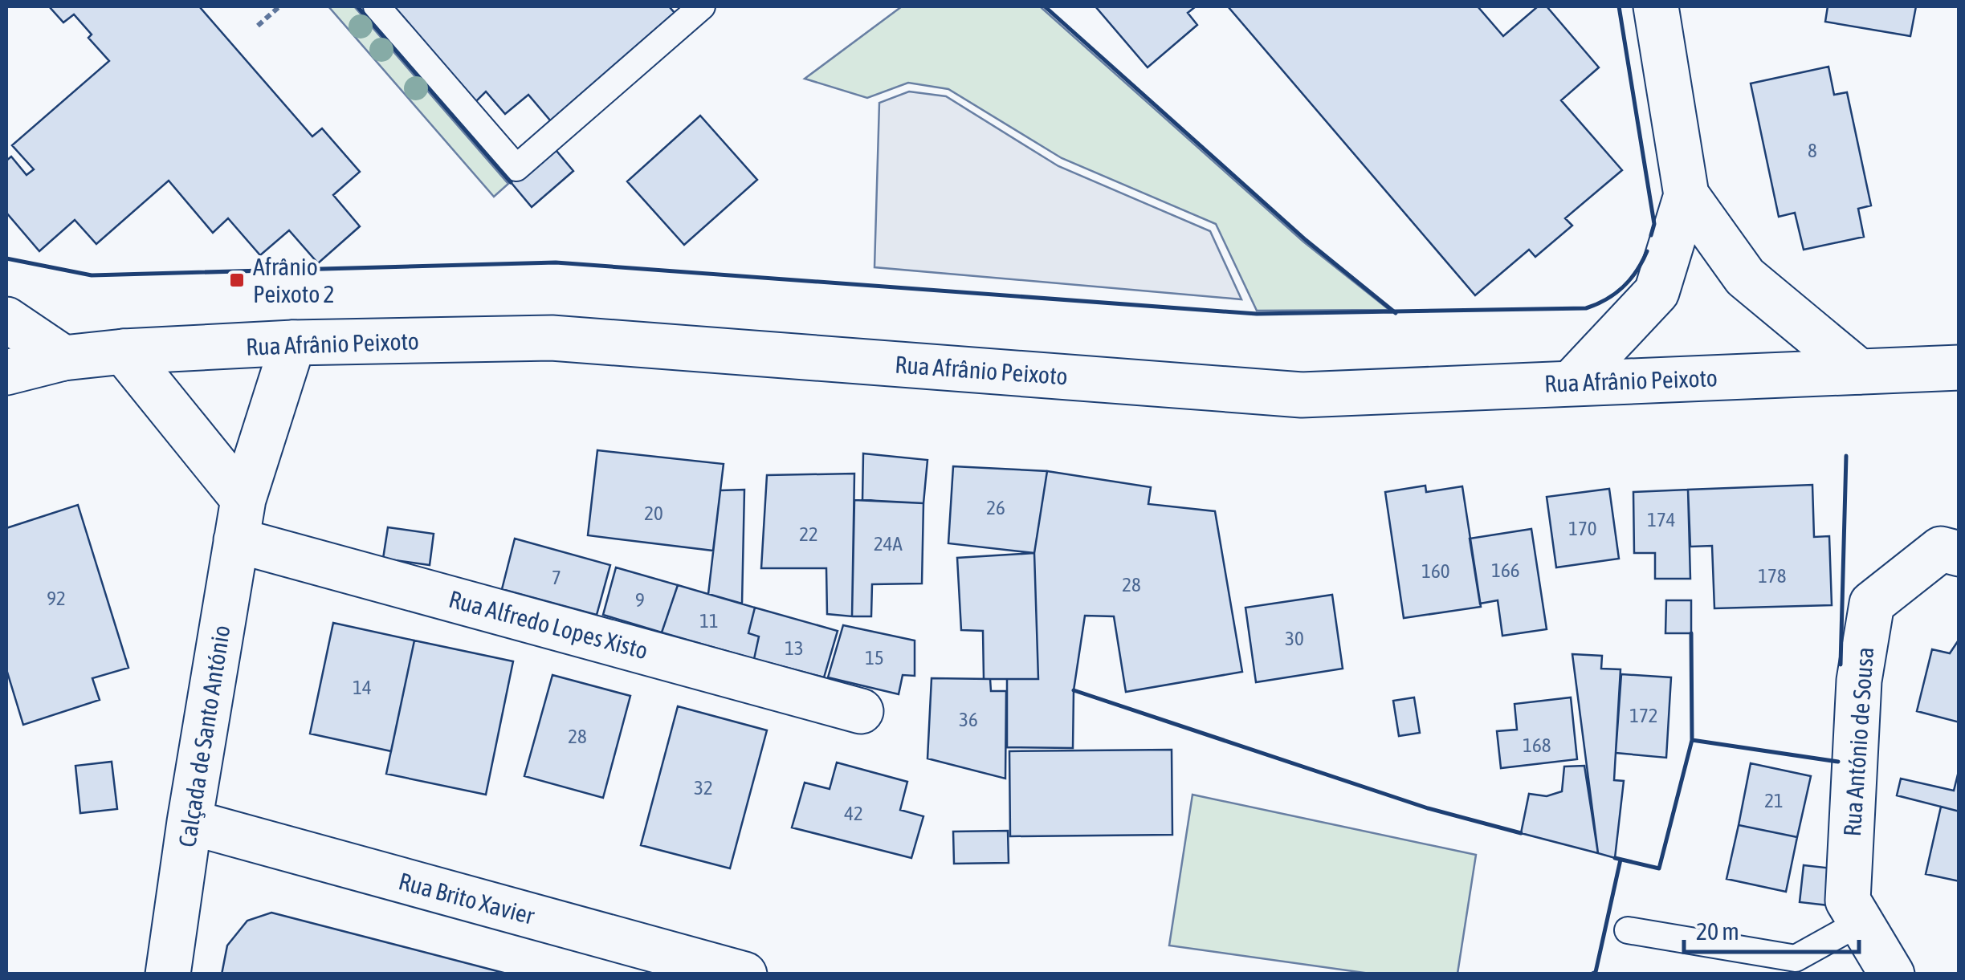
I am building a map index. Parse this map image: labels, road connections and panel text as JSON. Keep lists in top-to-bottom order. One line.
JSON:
{"streets":{"street":["Rua Afrânio Peixoto","Rua Alfredo Lopes Xisto","Calçada de Santo António","Rua António de Sousa","Rua Brito Xavier"]},"crossings":[["Rua Afrânio Peixoto","Calçada de Santo António"],["Rua Alfredo Lopes Xisto","Calçada de Santo António"],["Calçada de Santo António","Rua Brito Xavier"]],"places":{"transit":["Afrânio Peixoto 2"]},"house_numbers":["8","26","20","174","170","22","24A","166","160","178","7","28","92","9","11","30","13","15","14","172","36","28","168","32","21","42"],"scale_bar":"20 m"}
